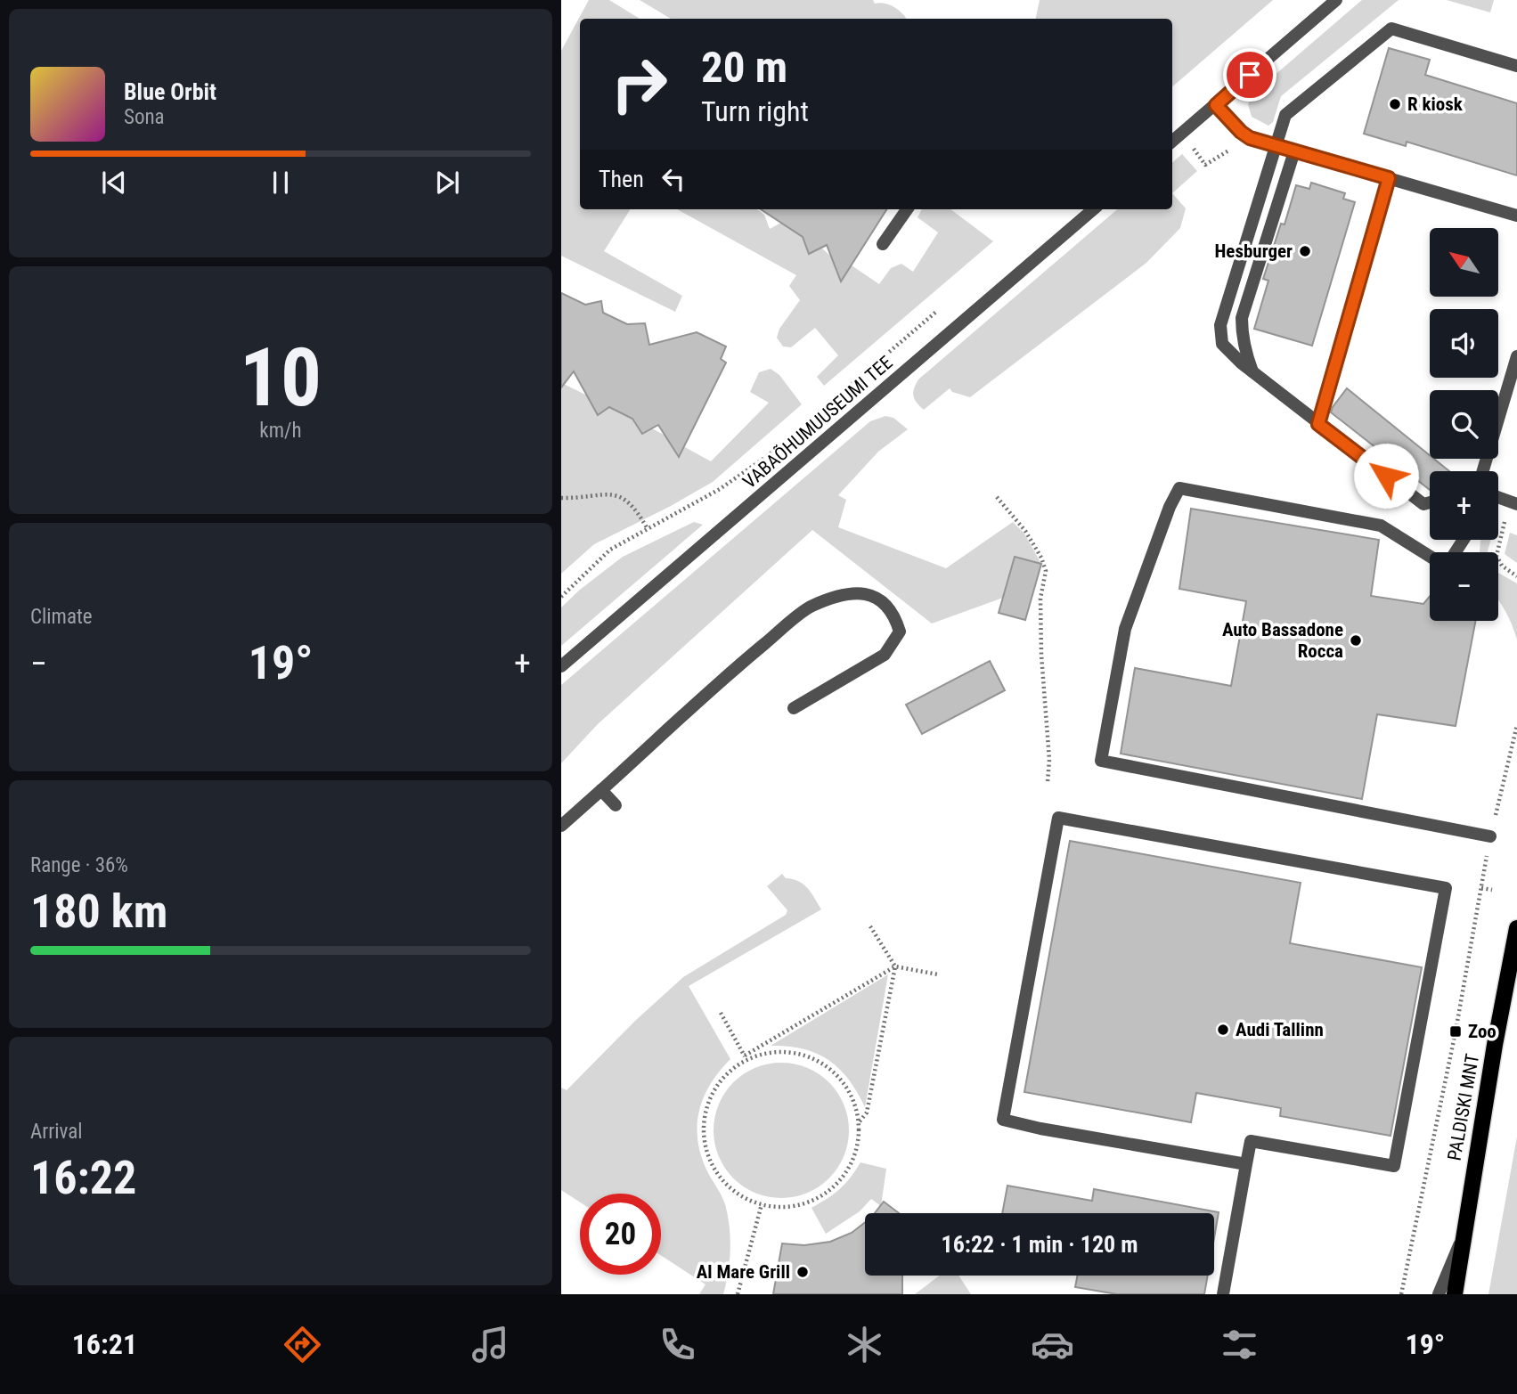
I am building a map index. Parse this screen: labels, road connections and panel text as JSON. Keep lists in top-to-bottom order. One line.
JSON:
{"streets":{"main road":["PALDISKI MNT"],"street":["VABAÕHUMUUSEUMI TEE"]},"places":{"other":["R kiosk","Hesburger","Auto Bassadone Rocca","Audi Tallinn","Al Mare Grill"],"transit":["Zoo"]},"north":"top left","page":{"turn":["20 m","Turn right"],"song":["Blue Orbit","Sona"],"then":"Then","map_buttons":["+","−"],"tile":[["10","km/h"],"Climate",["Range · 36%","180 km"],["Arrival","16:22"]],"heat":["−","19°","+"],"limit":"20","trip":"16:22 · 1 min · 120 m","tabs":["16:21","19°"]}}
